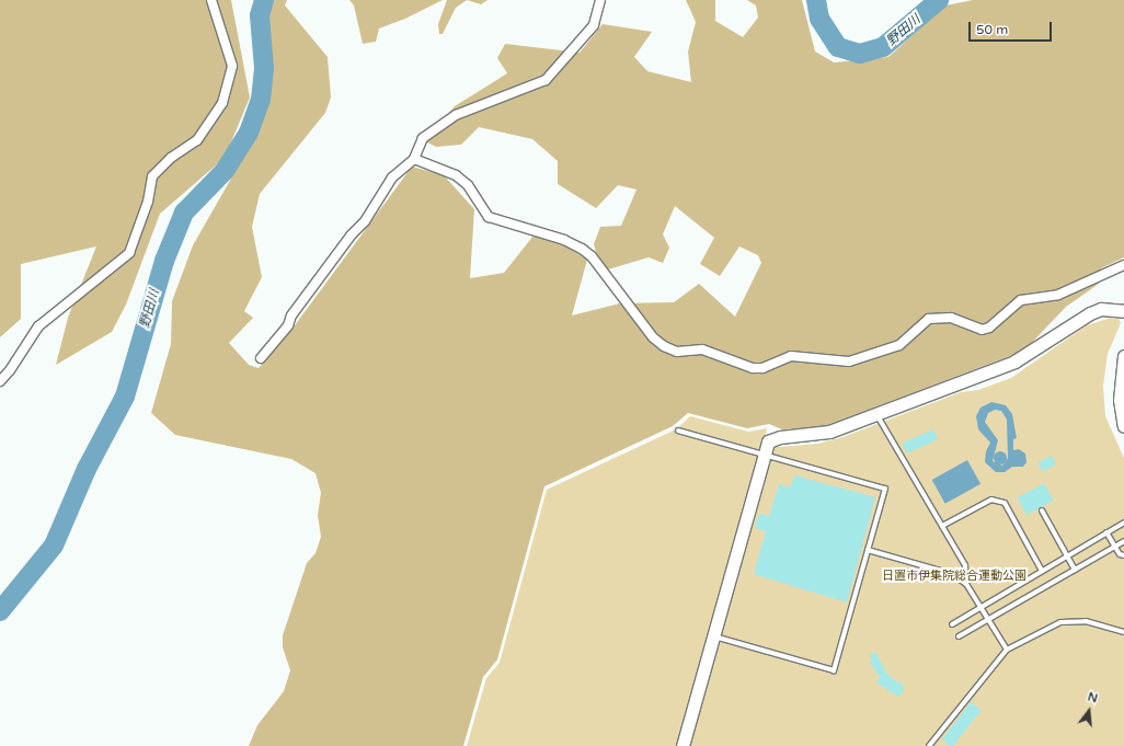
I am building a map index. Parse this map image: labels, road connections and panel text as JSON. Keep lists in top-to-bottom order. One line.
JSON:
{"water":["野田川"],"parks":["日置市伊集院総合運動公園"],"scale_bar":"50 m","north":"top"}
